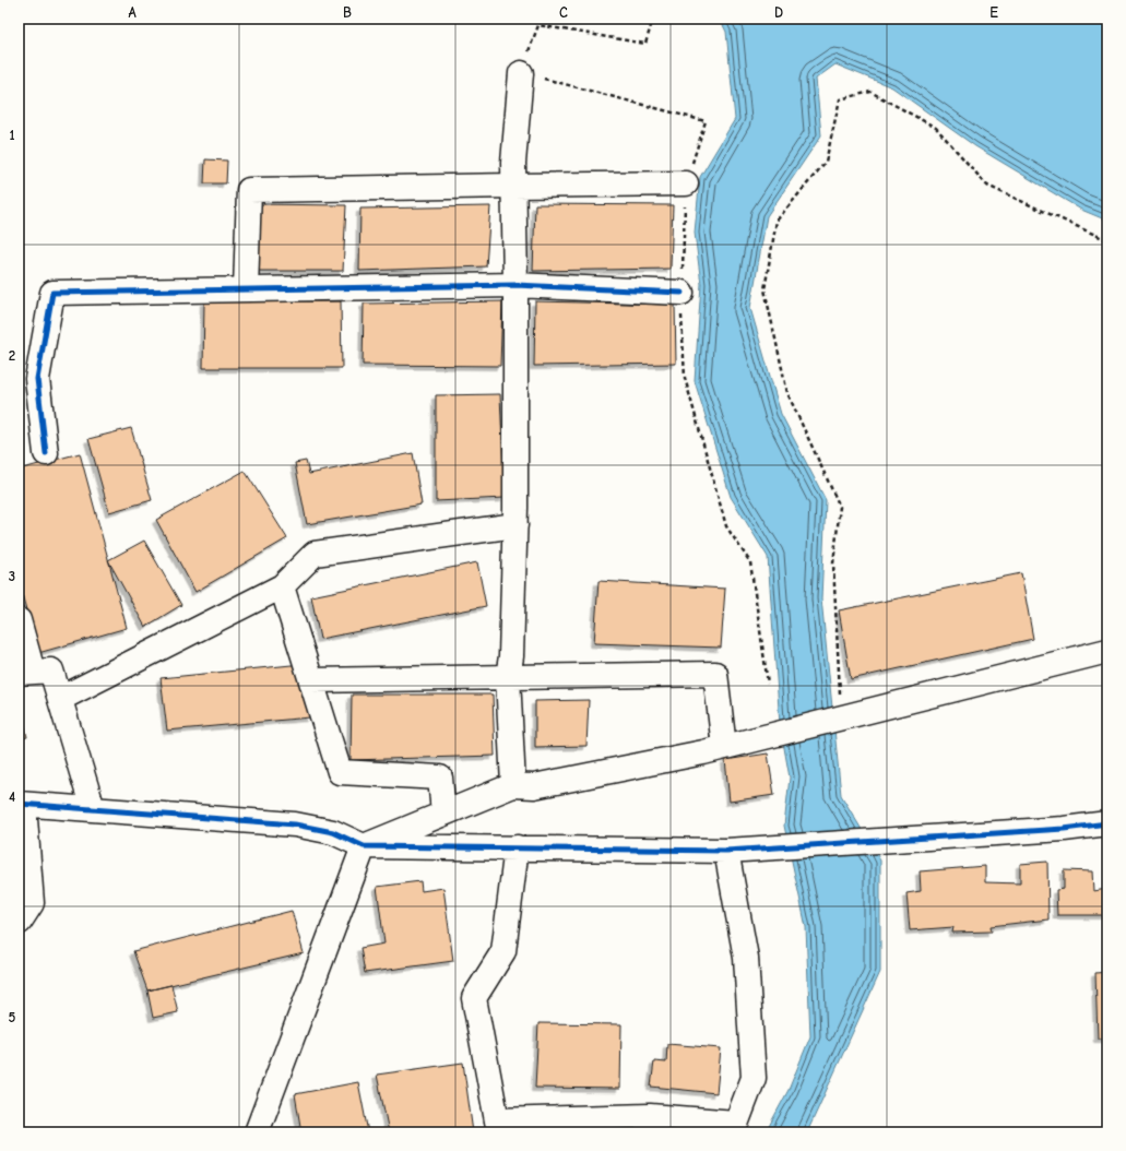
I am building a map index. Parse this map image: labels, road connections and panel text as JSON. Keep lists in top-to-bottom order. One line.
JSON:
{"grid":{"columns":["A","B","C","D","E"],"rows":["1","2","3","4","5"]}}
